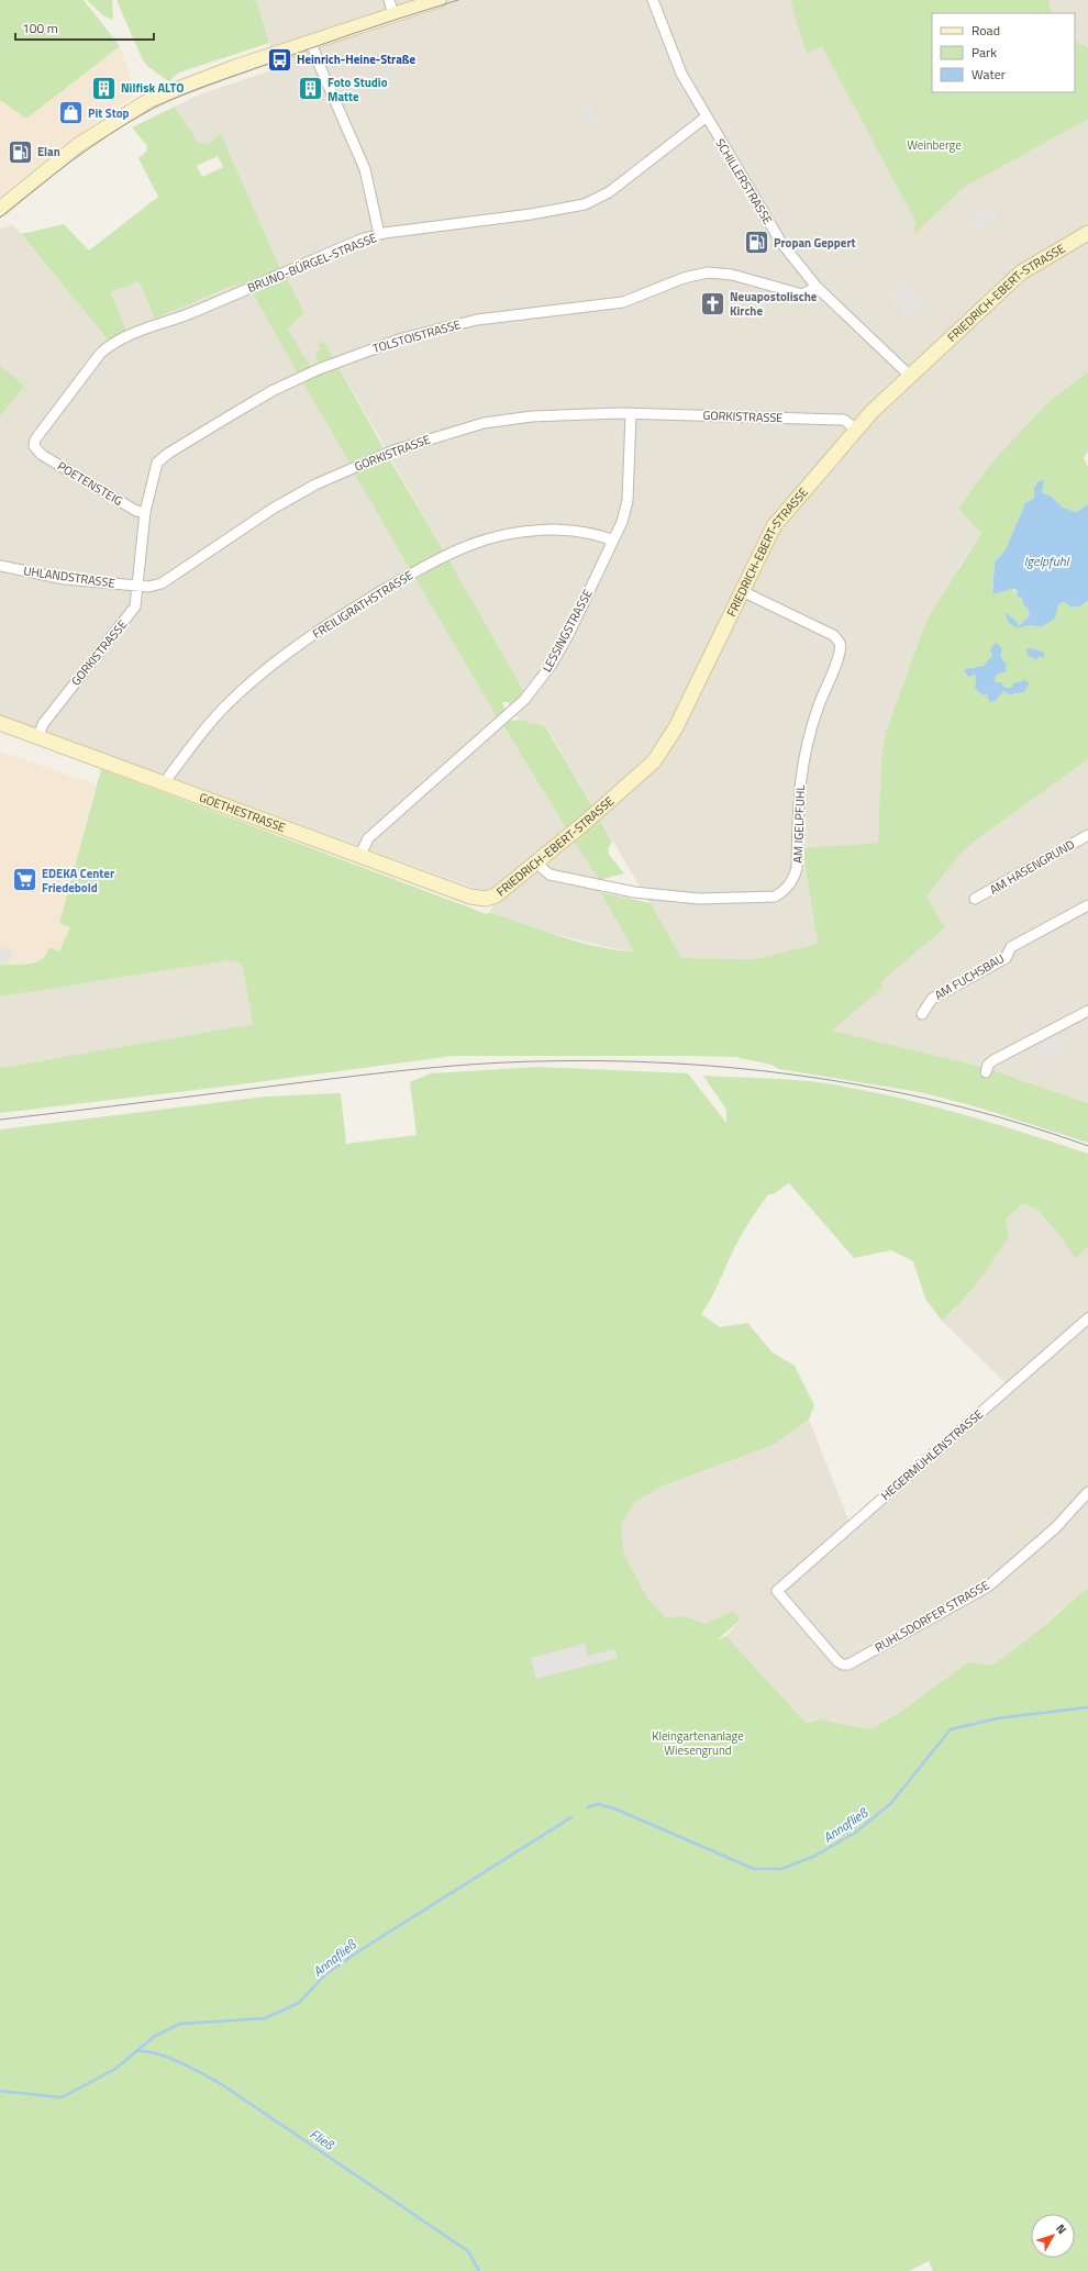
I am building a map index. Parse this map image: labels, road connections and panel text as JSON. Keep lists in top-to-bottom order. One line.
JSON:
{"streets":{"street":["SCHILLERSTRASSE","BRUNO-BÜRGEL-STRASSE","FRIEDRICH-EBERT-STRASSE","TOLSTOISTRASSE","GORKISTRASSE","POETENSTEIG","UHLANDSTRASSE","FREILIGRATHSTRASSE","LESSINGSTRASSE","GOETHESTRASSE","AM IGELPFUHL","AM HASENGRUND","AM FUCHSBAU","HEGERMÜHLENSTRASSE","RUHLSDORFER STRASSE"]},"crossings":[["SCHILLERSTRASSE","BRUNO-BÜRGEL-STRASSE"],["SCHILLERSTRASSE","FRIEDRICH-EBERT-STRASSE"],["SCHILLERSTRASSE","TOLSTOISTRASSE"],["BRUNO-BÜRGEL-STRASSE","POETENSTEIG"],["FRIEDRICH-EBERT-STRASSE","GORKISTRASSE"],["FRIEDRICH-EBERT-STRASSE","GOETHESTRASSE"],["FRIEDRICH-EBERT-STRASSE","AM IGELPFUHL"],["TOLSTOISTRASSE","GORKISTRASSE"],["TOLSTOISTRASSE","POETENSTEIG"],["TOLSTOISTRASSE","UHLANDSTRASSE"],["GORKISTRASSE","UHLANDSTRASSE"],["GORKISTRASSE","LESSINGSTRASSE"],["GORKISTRASSE","GOETHESTRASSE"],["FREILIGRATHSTRASSE","LESSINGSTRASSE"],["FREILIGRATHSTRASSE","GOETHESTRASSE"],["LESSINGSTRASSE","GOETHESTRASSE"],["HEGERMÜHLENSTRASSE","RUHLSDORFER STRASSE"]],"water":["Igelpfuhl","Annafließ","Fließ"],"parks":["Weinberge","Kleingartenanlage Wiesengrund"],"places":{"bus stop":["Heinrich-Heine-Straße"],"building":["Nilfisk ALTO","Foto Studio Matte"],"shop":["Pit Stop"],"fuel station":["Elan","Propan Geppert"],"church":["Neuapostolische Kirche"],"supermarket":["EDEKA Center Friedebold"]},"legend":["Road","Park","Water"],"scale_bar":"100 m","north":"top right"}
